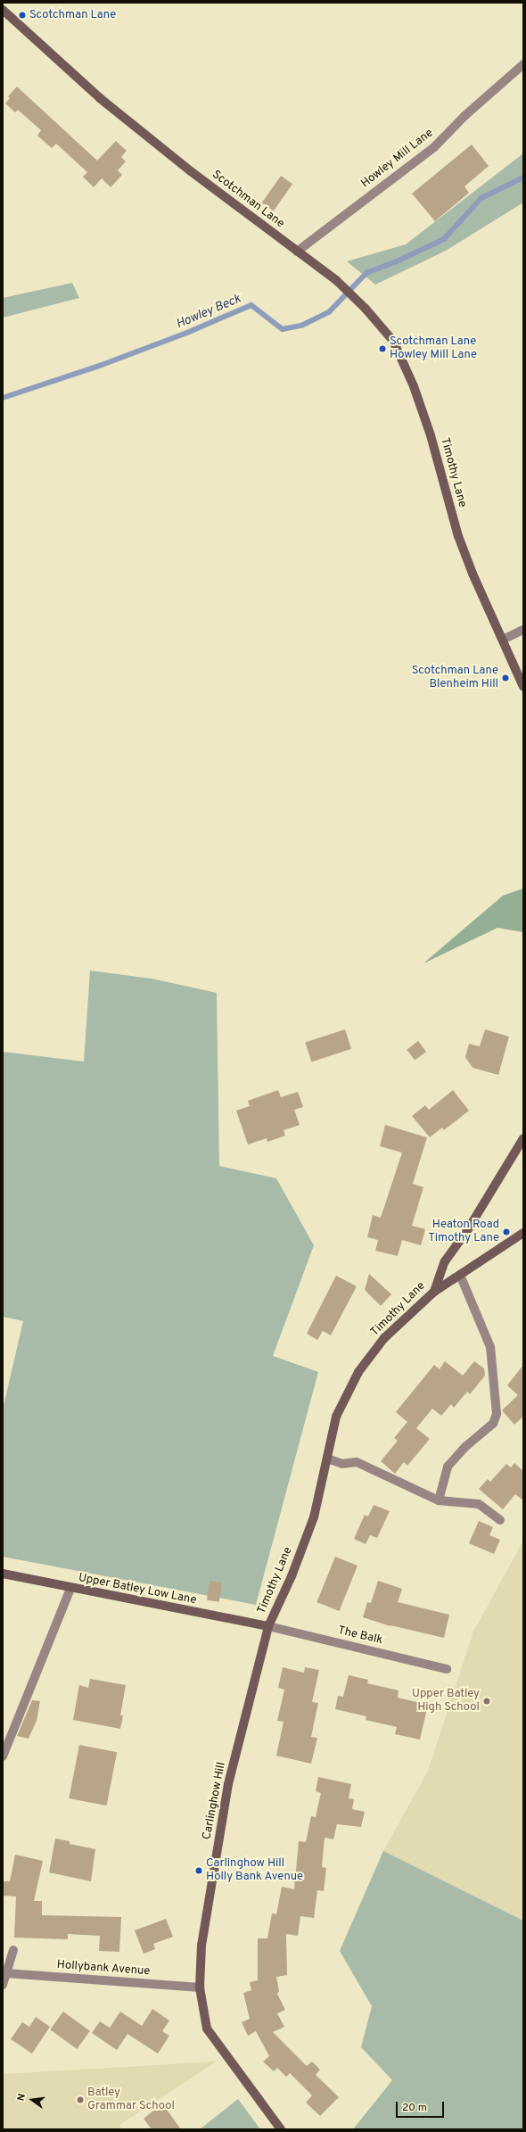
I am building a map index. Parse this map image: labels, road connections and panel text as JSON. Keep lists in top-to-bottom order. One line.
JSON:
{"streets":{"street":["Howley Mill Lane","Scotchman Lane","Timothy Lane","Upper Batley Low Lane","The Balk","Carlinghow Hill","Hollybank Avenue"]},"crossings":[["Howley Mill Lane","Scotchman Lane"],["Scotchman Lane","Timothy Lane"],["Timothy Lane","Upper Batley Low Lane"],["Timothy Lane","The Balk"],["Timothy Lane","Carlinghow Hill"],["Upper Batley Low Lane","The Balk"],["Upper Batley Low Lane","Carlinghow Hill"],["The Balk","Carlinghow Hill"],["Carlinghow Hill","Hollybank Avenue"]],"water":["Howley Beck"],"places":["Scotchman Lane","Scotchman Lane Howley Mill Lane","Scotchman Lane Blenheim Hill","Heaton Road Timothy Lane","Upper Batley High School","Carlinghow Hill Holly Bank Avenue","Batley Grammar School"],"scale_bar":"20 m","north":"left"}
